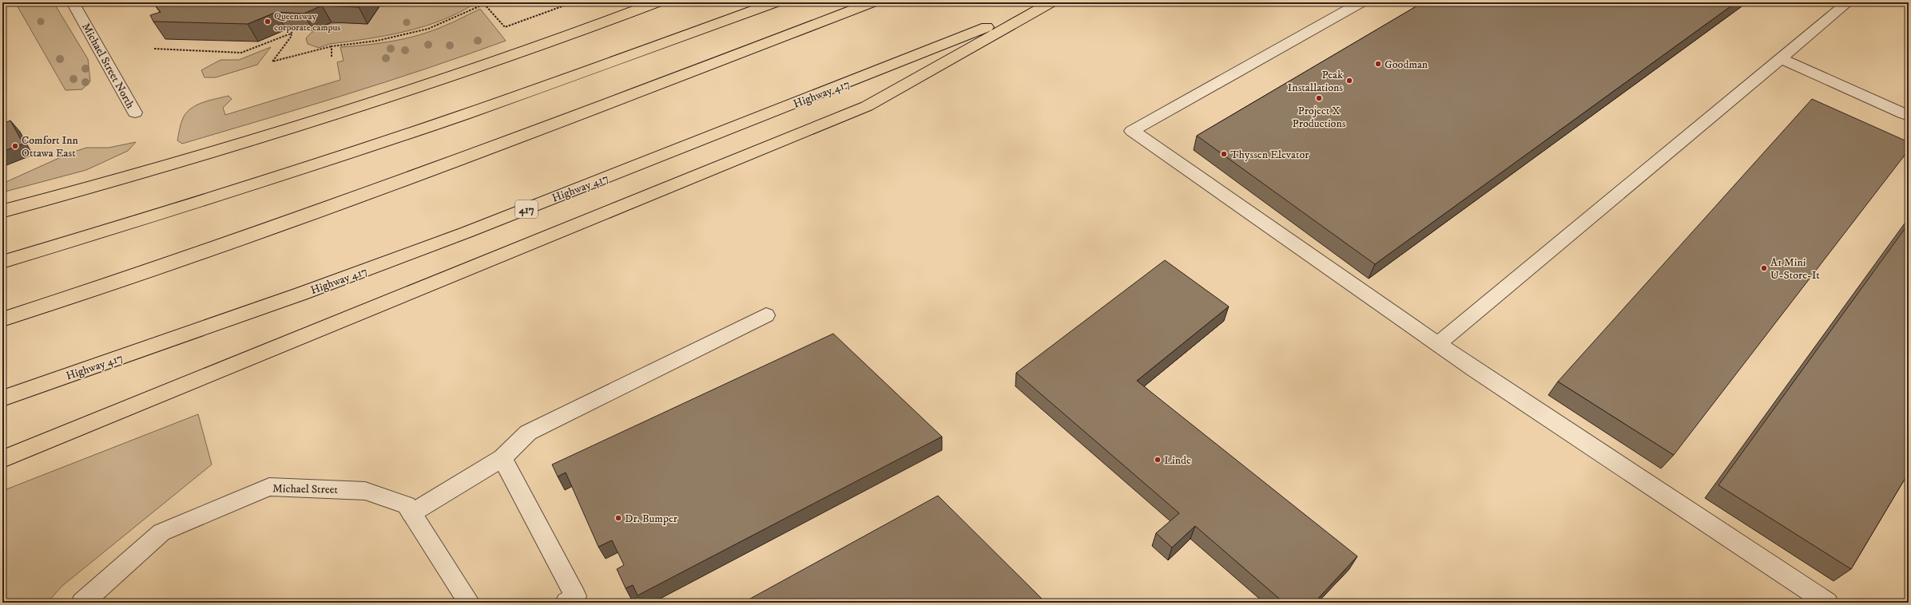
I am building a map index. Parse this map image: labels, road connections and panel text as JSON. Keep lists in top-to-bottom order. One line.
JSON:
{"streets":{"highway":["Highway 417","417"],"street":["Michael Street North","Michael Street"]},"places":["Queensway corporate campus","Goodman","Peak Installations","Project X Productions","Comfort Inn Ottawa East","Thyssen Elevator","A1 Mini U-Store-It","Linde","Dr. Bumper"]}
